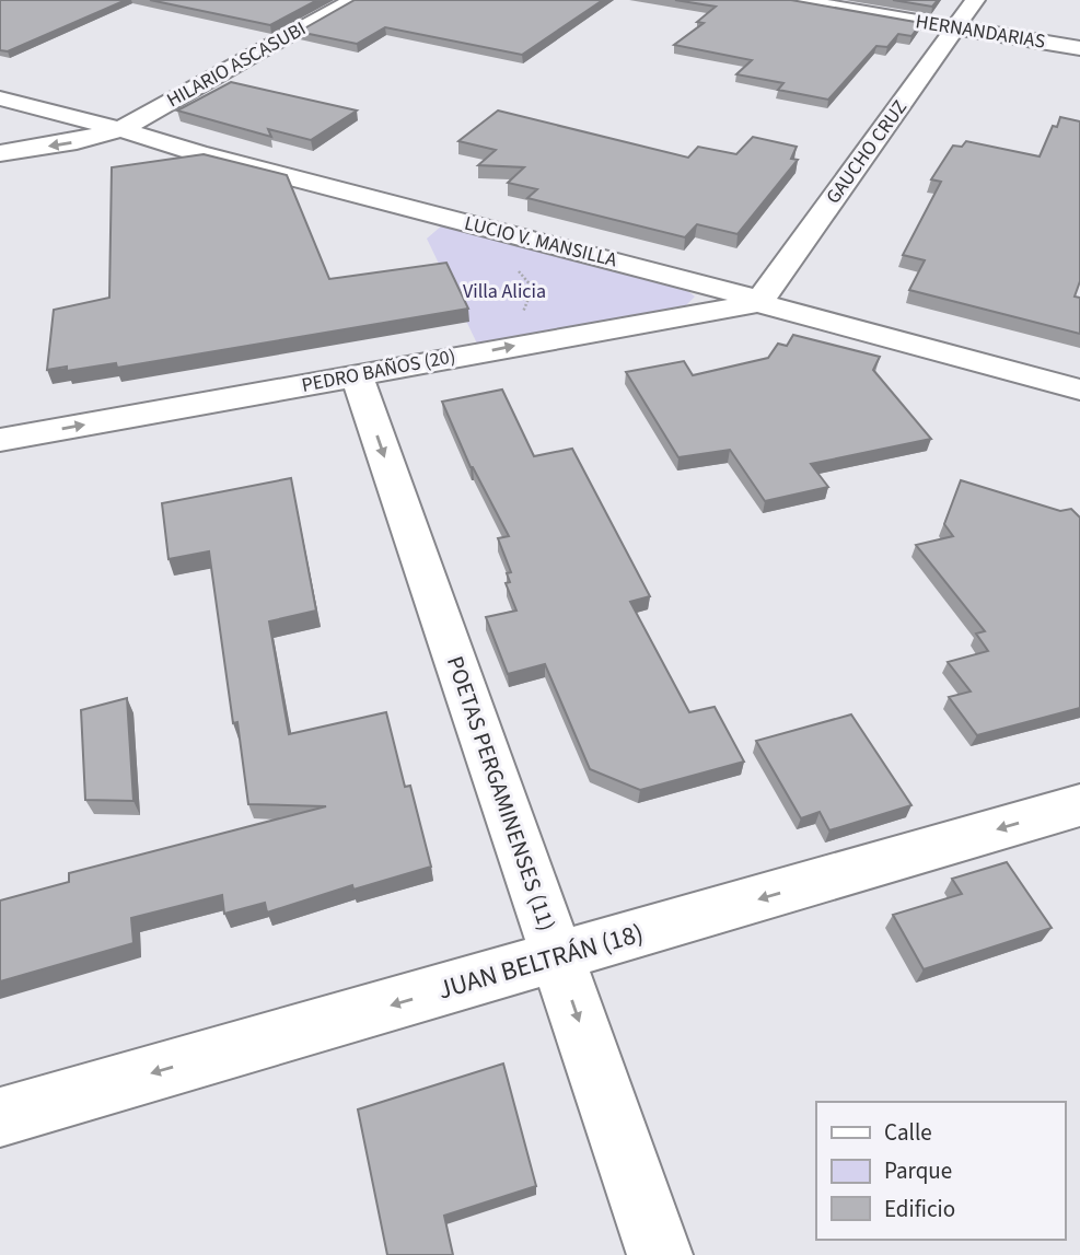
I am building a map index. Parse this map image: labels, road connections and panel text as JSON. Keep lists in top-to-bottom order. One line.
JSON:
{"streets":{"street":["HERNANDARIAS","HILARIO ASCASUBI","GAUCHO CRUZ","LUCIO V. MANSILLA","PEDRO BAÑOS (20)","POETAS PERGAMINENSES (11)","JUAN BELTRÁN (18)"]},"crossings":[["HERNANDARIAS","GAUCHO CRUZ"],["HILARIO ASCASUBI","LUCIO V. MANSILLA"],["GAUCHO CRUZ","LUCIO V. MANSILLA"],["GAUCHO CRUZ","PEDRO BAÑOS (20)"],["LUCIO V. MANSILLA","PEDRO BAÑOS (20)"],["PEDRO BAÑOS (20)","POETAS PERGAMINENSES (11)"],["POETAS PERGAMINENSES (11)","JUAN BELTRÁN (18)"]],"one_way":["PEDRO BAÑOS (20)","POETAS PERGAMINENSES (11)","JUAN BELTRÁN (18)"],"parks":["Villa Alicia"],"legend":["Calle","Parque","Edificio"]}
